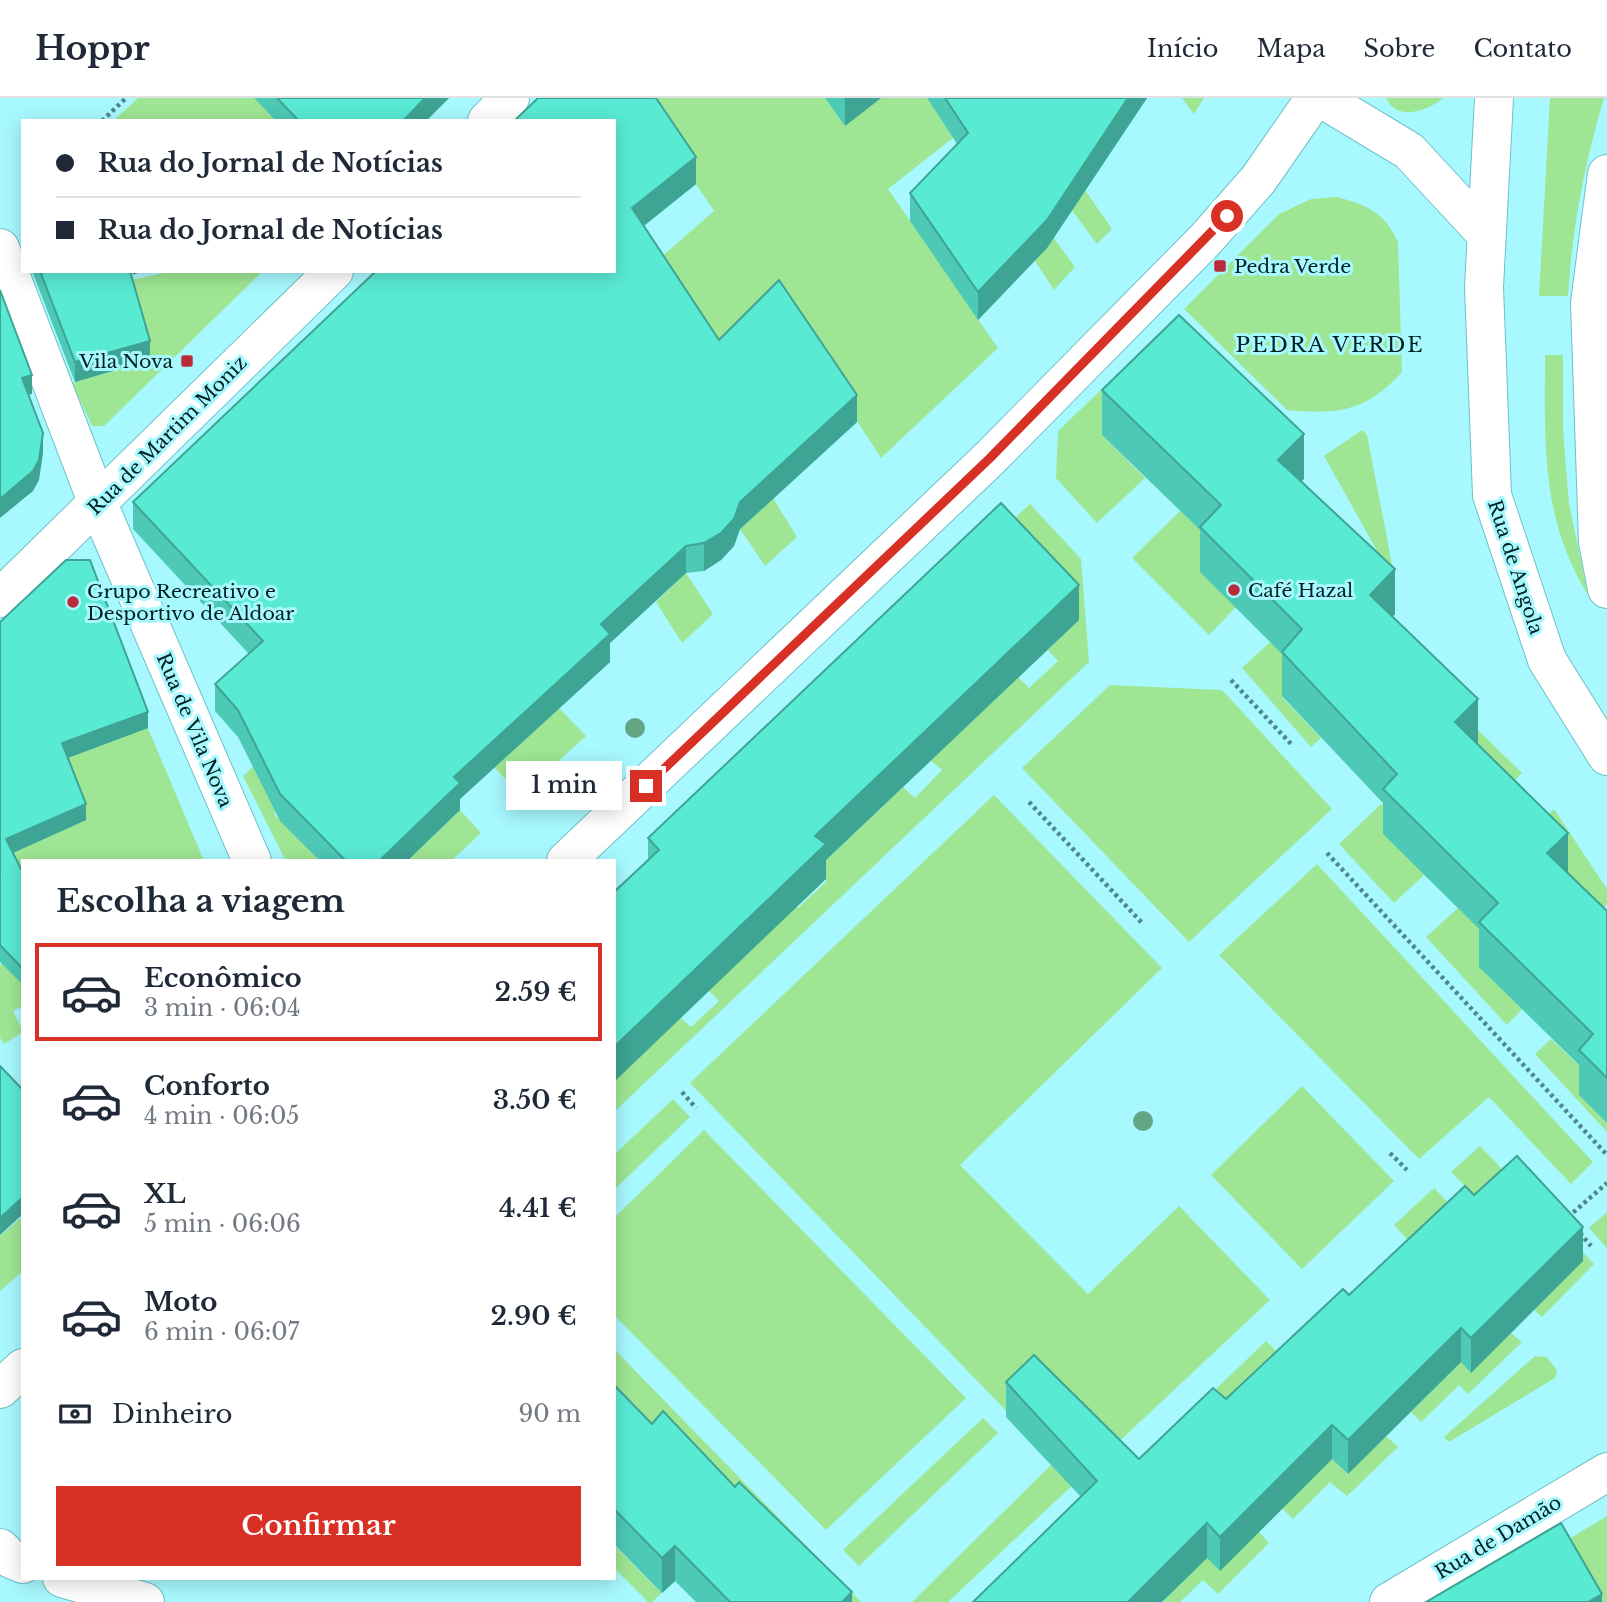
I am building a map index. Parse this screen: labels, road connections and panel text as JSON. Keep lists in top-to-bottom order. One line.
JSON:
{"streets":{"street":["Rua de Martim Moniz","Rua de Angola","Rua de Vila Nova","Rua de Damão"]},"crossings":[["Rua de Martim Moniz","Rua de Vila Nova"]],"districts":["PEDRA VERDE"],"places":{"transit":["Pedra Verde","Vila Nova"],"other":["Café Hazal","Grupo Recreativo e Desportivo de Aldoar"]},"page":{"header":"Hoppr","nav":["Início","Mapa","Sobre","Contato"],"banner":["Rua do Jornal de Notícias","Rua do Jornal de Notícias"],"bubble":"1 min","heading":"Escolha a viagem","list":[{"name":"Econômico","note":"3 min · 06:04","value":"2.59 €"},{"name":"Conforto","note":"4 min · 06:05","value":"3.50 €"},{"name":"XL","note":"5 min · 06:06","value":"4.41 €"},{"name":"Moto","note":"6 min · 06:07","value":"2.90 €"}],"pay":["Dinheiro","90 m"],"buttons":"Confirmar"}}
